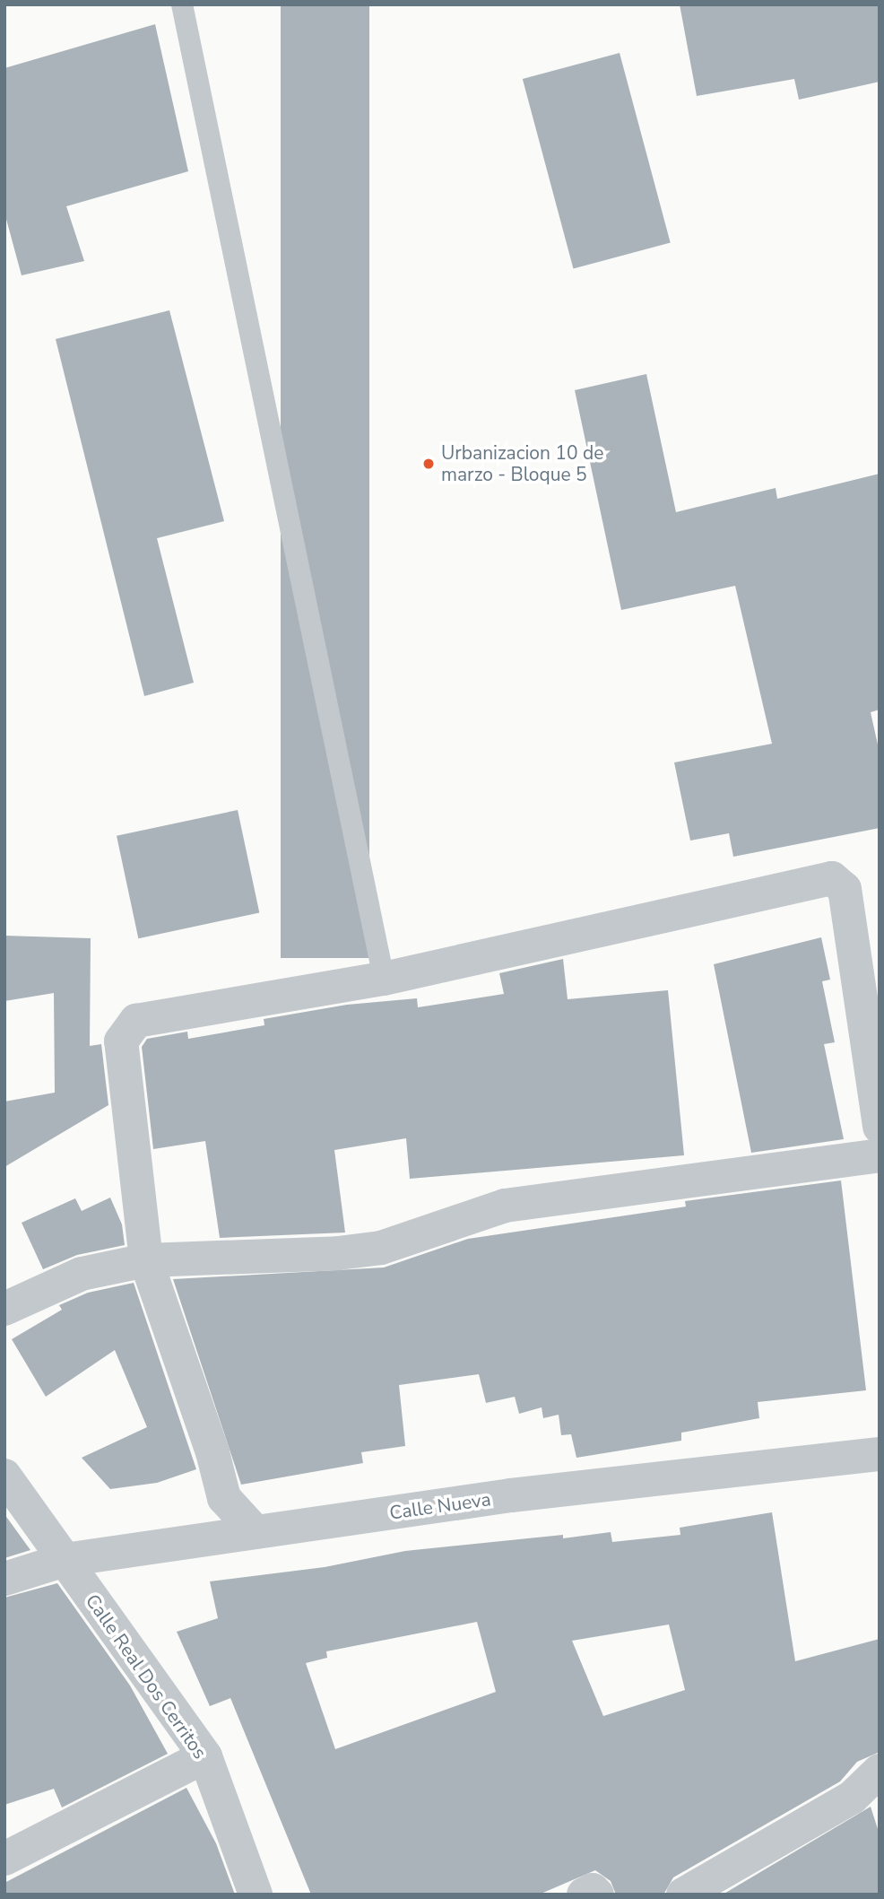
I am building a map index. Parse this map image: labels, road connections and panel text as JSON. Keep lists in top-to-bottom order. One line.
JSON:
{"streets":{"street":["Calle Nueva","Calle Real Dos Cerritos"]},"crossings":[["Calle Nueva","Calle Real Dos Cerritos"]],"places":["Urbanizacion 10 de marzo - Bloque 5"]}
